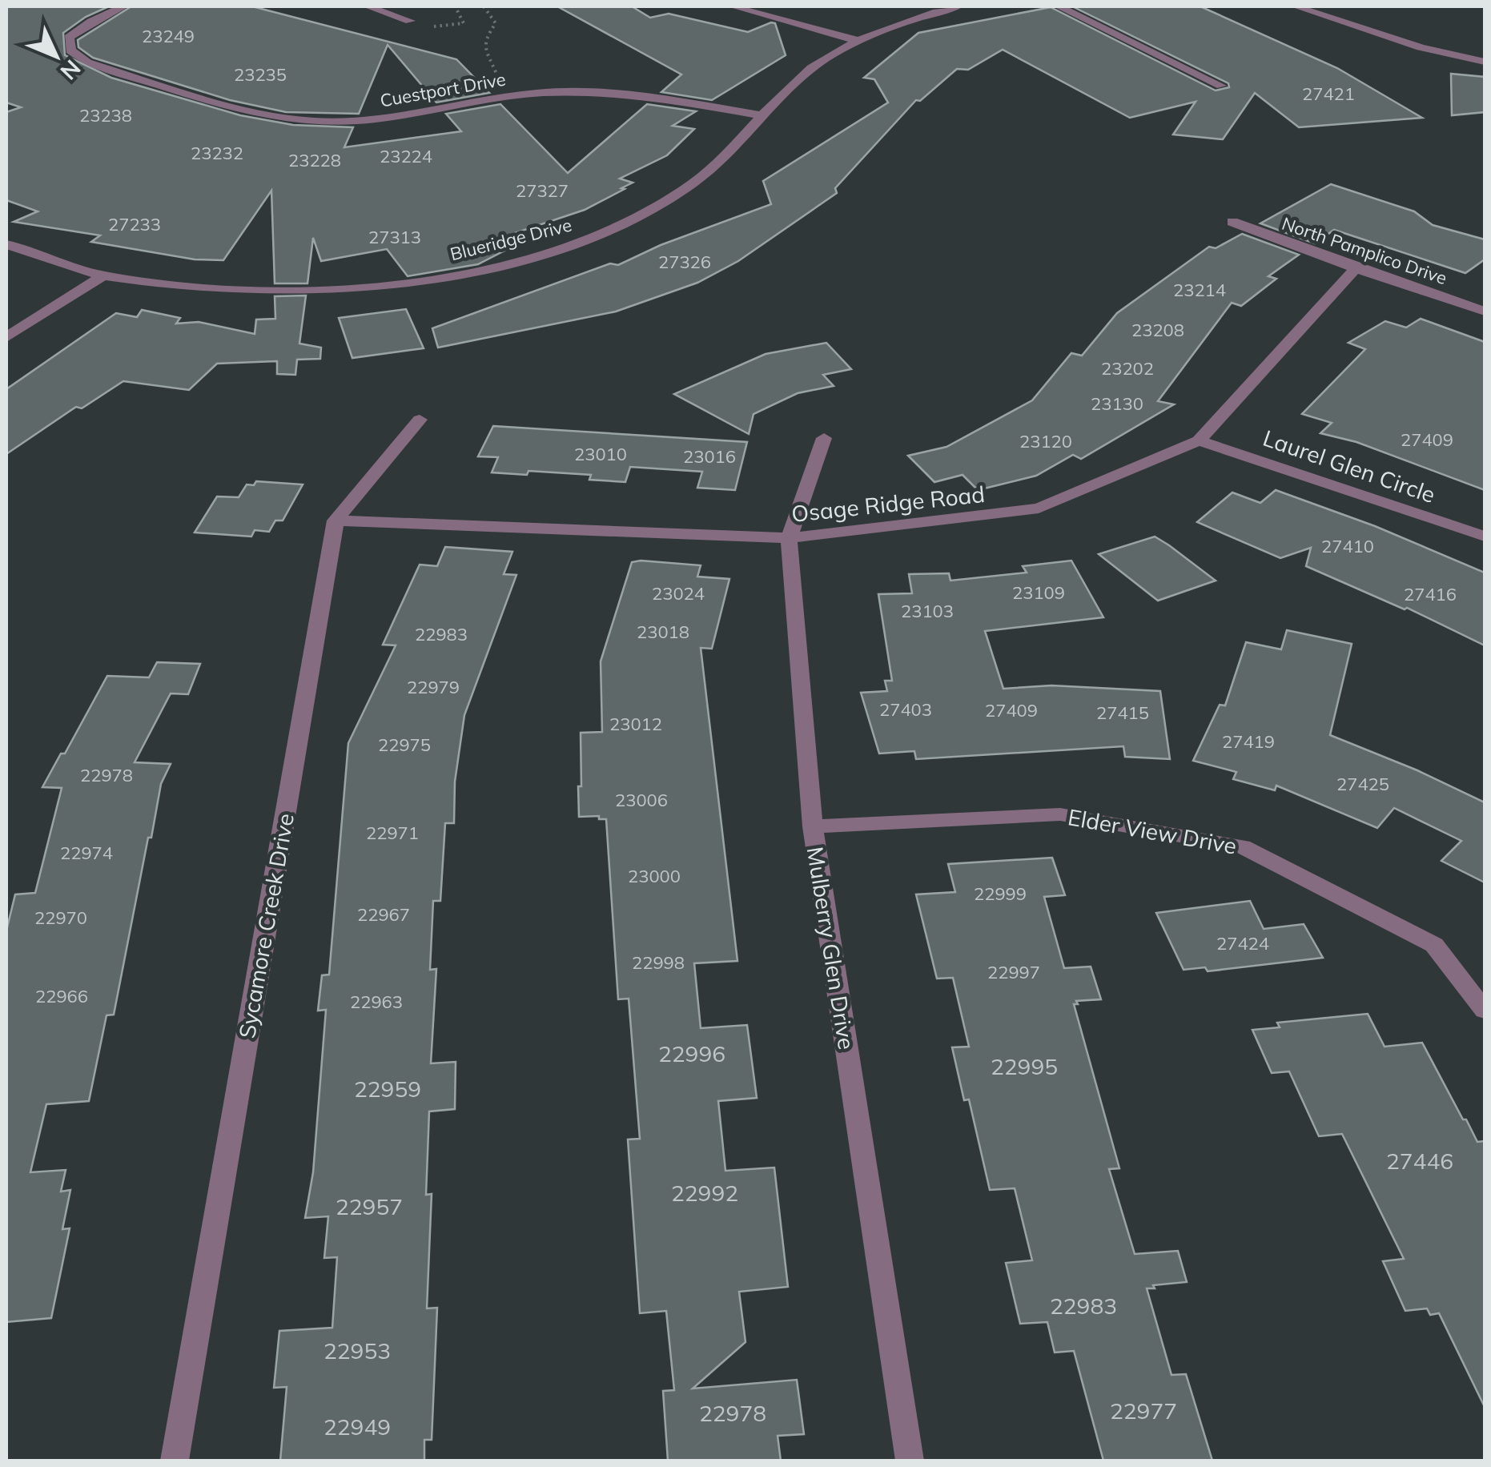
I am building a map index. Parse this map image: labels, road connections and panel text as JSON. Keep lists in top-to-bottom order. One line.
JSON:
{"streets":{"street":["Cuestport Drive","Blueridge Drive","North Pamplico Drive","Laurel Glen Circle","Osage Ridge Road","Elder View Drive","Sycamore Creek Drive","Mulberry Glen Drive"]},"crossings":[["Cuestport Drive","Blueridge Drive"],["North Pamplico Drive","Osage Ridge Road"],["Laurel Glen Circle","Osage Ridge Road"],["Osage Ridge Road","Sycamore Creek Drive"],["Osage Ridge Road","Mulberry Glen Drive"],["Elder View Drive","Mulberry Glen Drive"]],"house_numbers":["23249","23235","27421","23238","23232","23224","23228","27327","27233","27313","27326","23214","23208","23202","23130","27409","23120","23010","23016","27410","23109","23024","27416","23103","23018","22983","22979","27403","27409","27415","23012","27419","22975","22978","27425","23006","22971","22974","23000","22999","22967","22970","27424","22998","22997","22966","22963","22996","22995","22959","27446","22992","22957","22983","22953","22977","22978","22949"],"north":"bottom right"}
